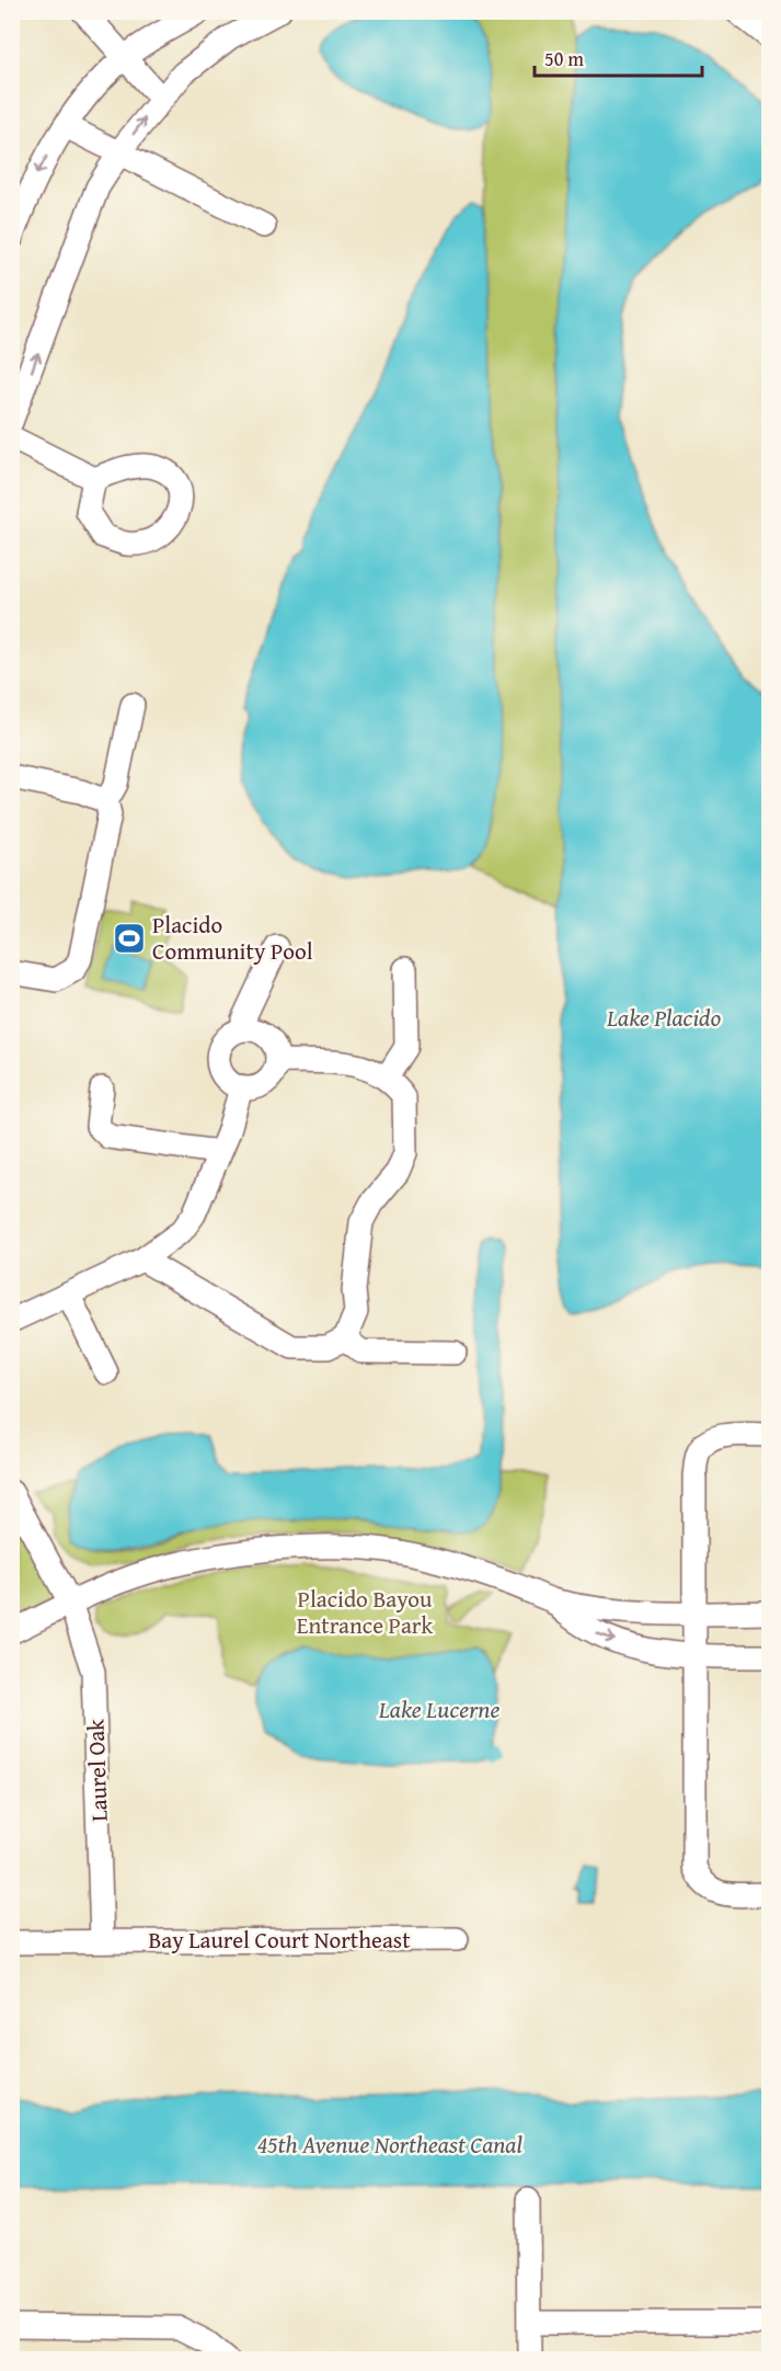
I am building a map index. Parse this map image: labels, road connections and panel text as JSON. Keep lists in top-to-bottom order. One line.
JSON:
{"streets":{"street":["Laurel Oak","Bay Laurel Court Northeast"]},"crossings":[["Laurel Oak","Bay Laurel Court Northeast"]],"water":["Lake Placido","Lake Lucerne","45th Avenue Northeast Canal"],"parks":["Placido Bayou Entrance Park"],"places":{"sports":["Placido Community Pool"]},"scale_bar":"50 m"}
